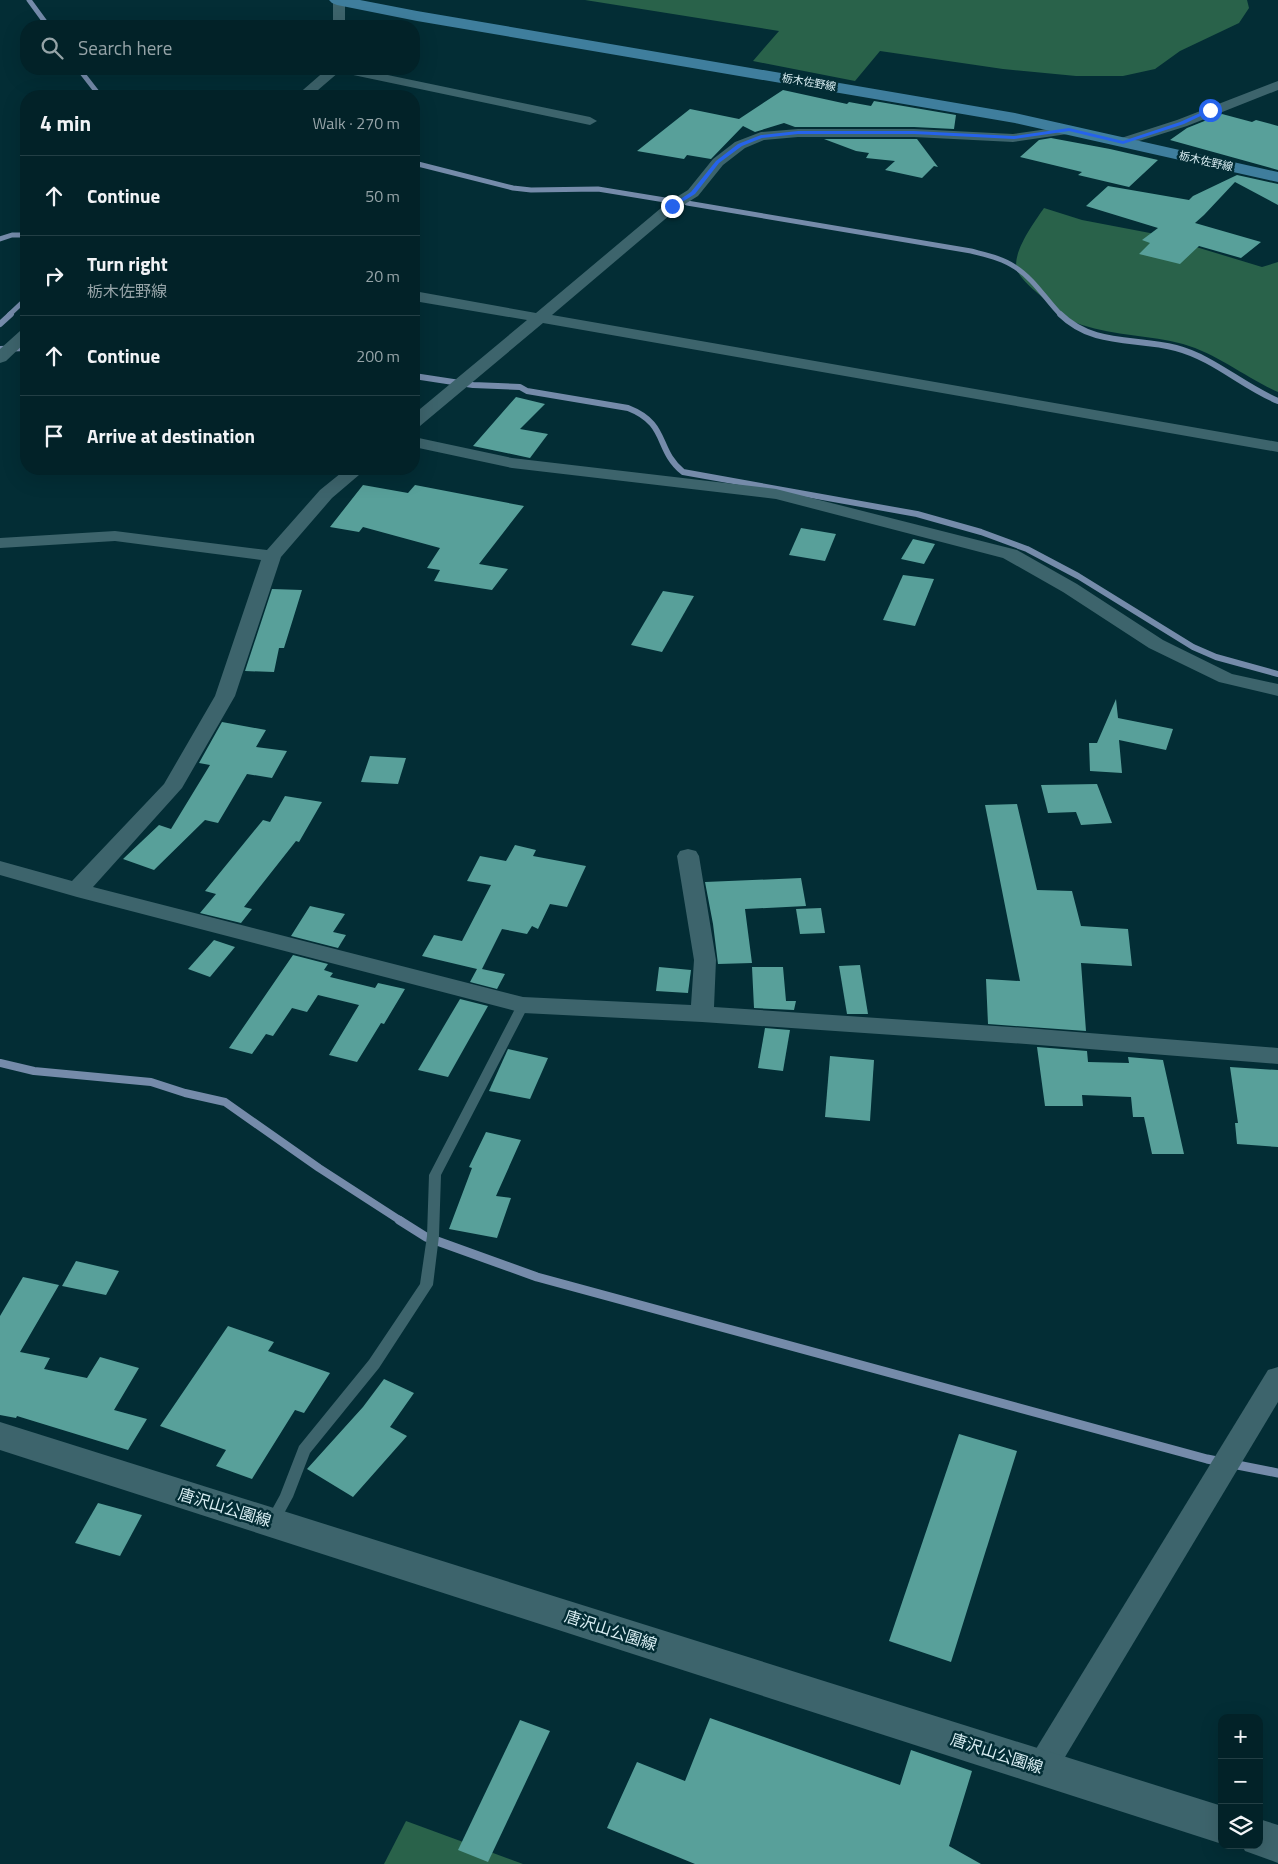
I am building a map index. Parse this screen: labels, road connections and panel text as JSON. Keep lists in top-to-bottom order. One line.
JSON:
{"streets":{"main road":["栃木佐野線","唐沢山公園線"]},"page":{"search":"Search here","heading":["4 min","Walk · 270 m"],"list":[["Continue","50 m"],["Turn right","栃木佐野線","20 m"],["Continue","200 m"],"Arrive at destination"],"map_buttons":["+","−"]}}
